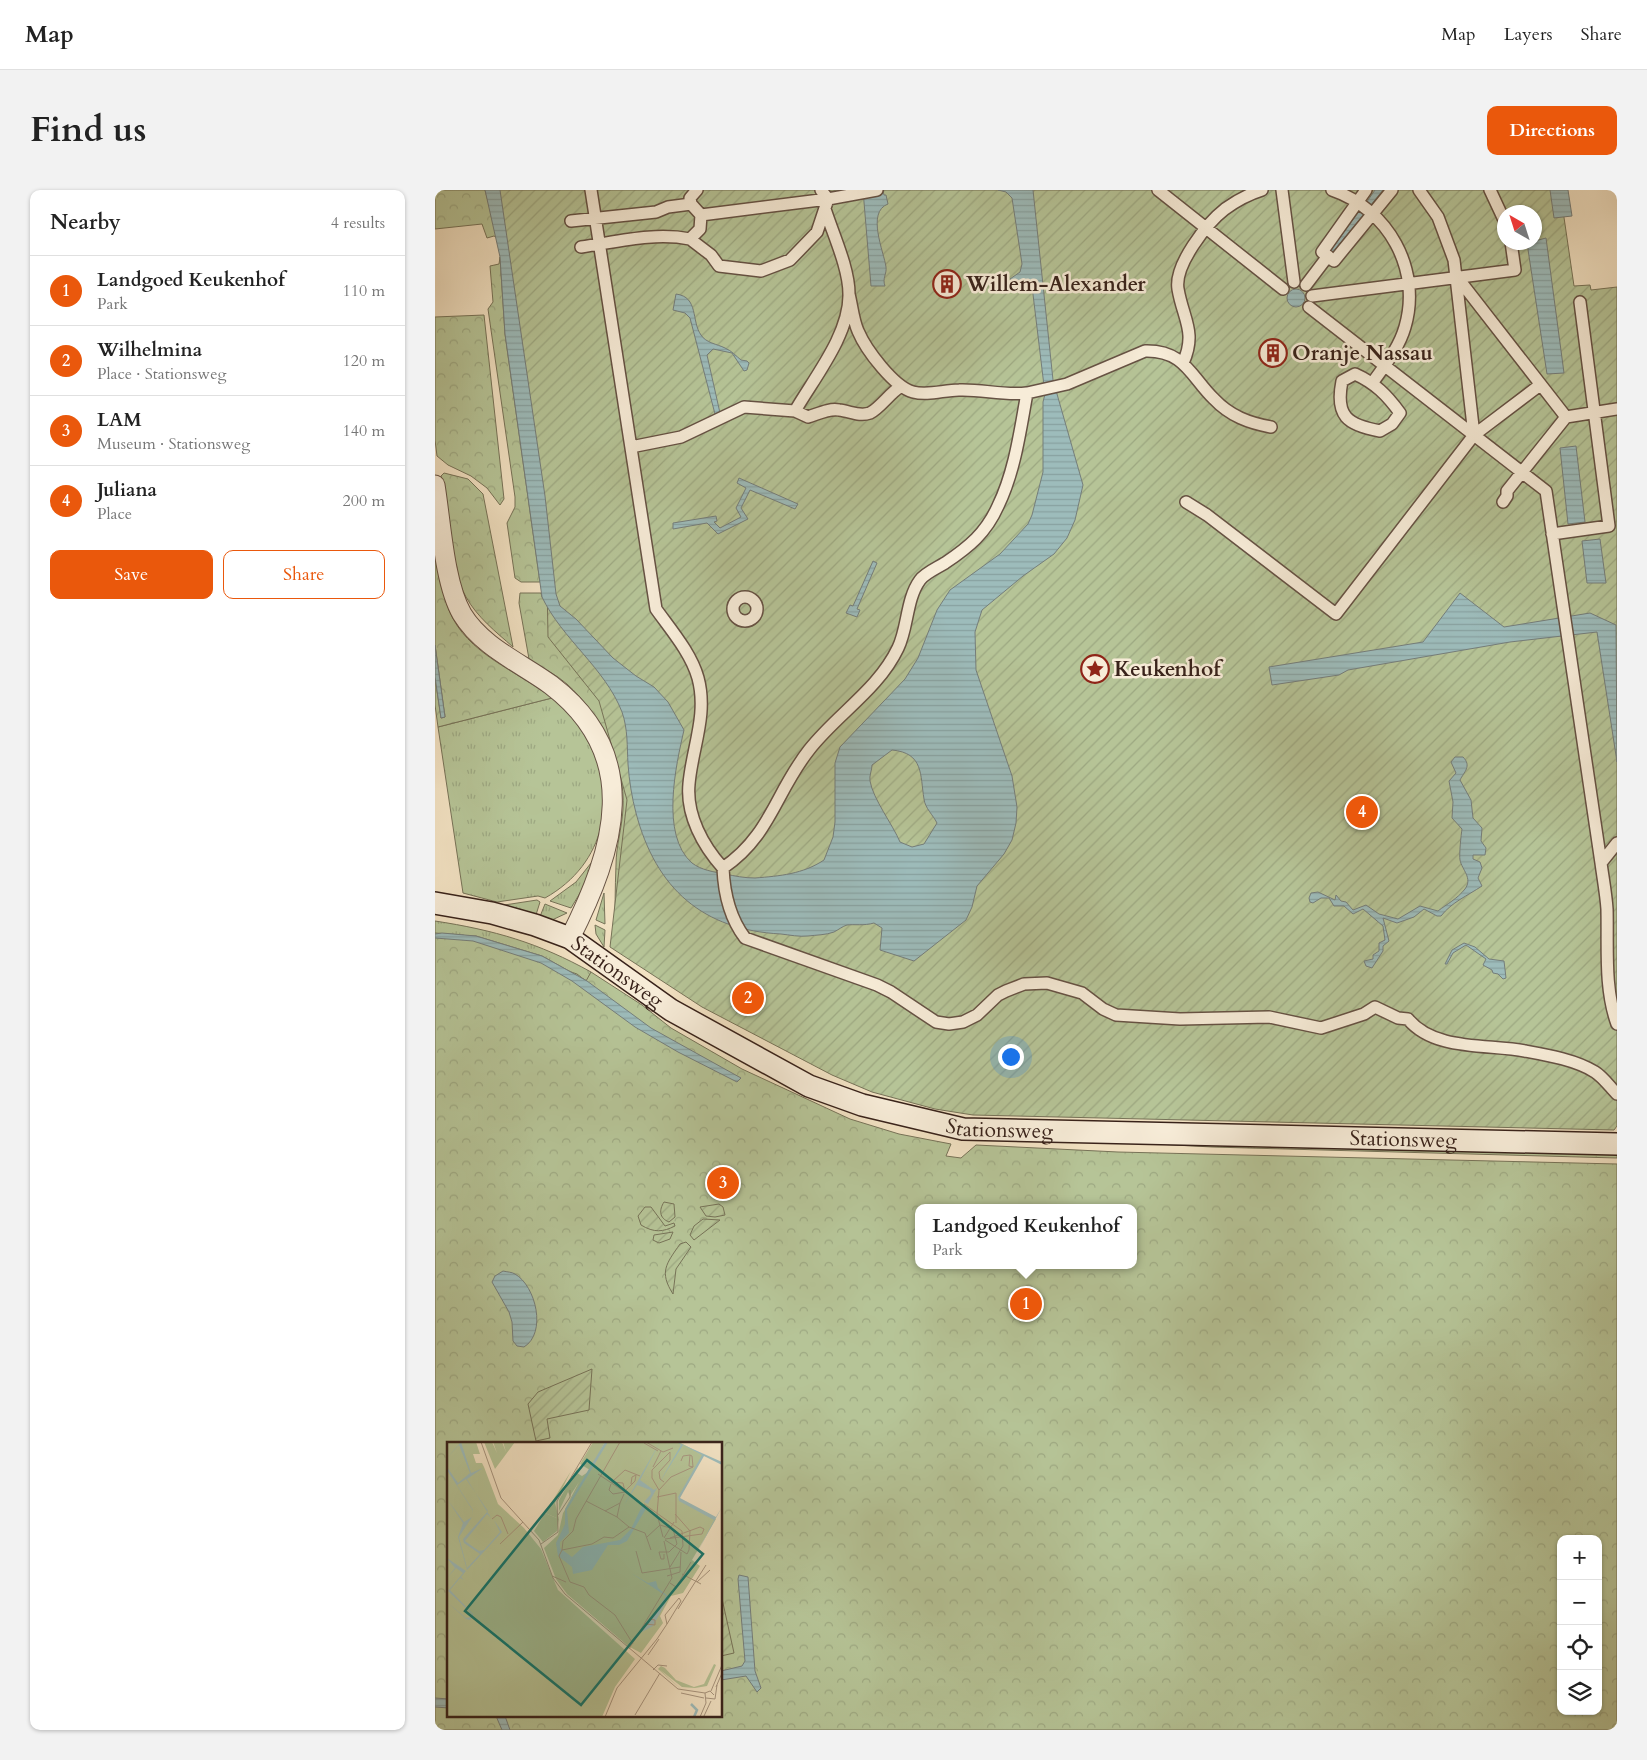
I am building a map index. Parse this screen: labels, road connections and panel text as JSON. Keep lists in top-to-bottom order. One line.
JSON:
{"streets":{"main road":["Stationsweg"]},"places":{"building":["Willem-Alexander","Oranje Nassau"],"place":["Keukenhof"]},"north":"top left","page":{"header":"Map","nav":["Map","Layers","Share"],"title":"Find us","buttons":["Directions",["Save","Share"]],"heading":["Nearby","4 results"],"list":[{"mark":"1","name":"Landgoed Keukenhof","note":"Park","value":"110 m"},{"mark":"2","name":"Wilhelmina","note":"Place · Stationsweg","value":"120 m"},{"mark":"3","name":"LAM","note":"Museum · Stationsweg","value":"140 m"},{"mark":"4","name":"Juliana","note":"Place","value":"200 m"}],"pins":["4","2","3","1"],"popup":["Landgoed Keukenhof","Park"],"map_buttons":["+","−"]}}
